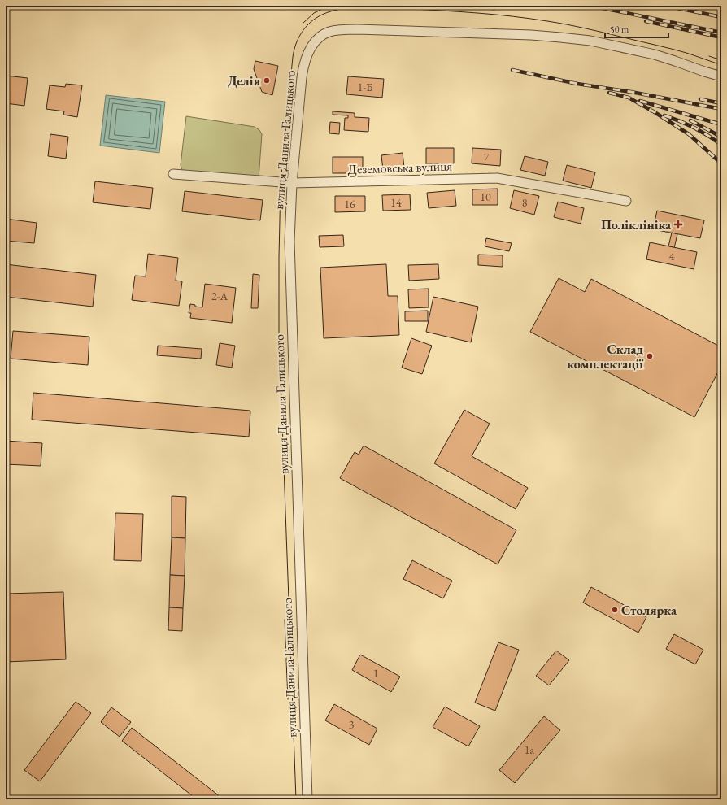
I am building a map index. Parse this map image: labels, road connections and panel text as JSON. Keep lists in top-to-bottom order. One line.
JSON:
{"streets":{"street":["вулиця Данила Галицького","Деземовська вулиця"]},"crossings":[["вулиця Данила Галицького","Деземовська вулиця"]],"places":{"other":["Делія","Склад комплектації","Столярка"],"health":["Поліклініка"]},"house_numbers":["1-Б","7","10","14","8","16","4","2-А","1","3","1а"],"scale_bar":"50 m"}
